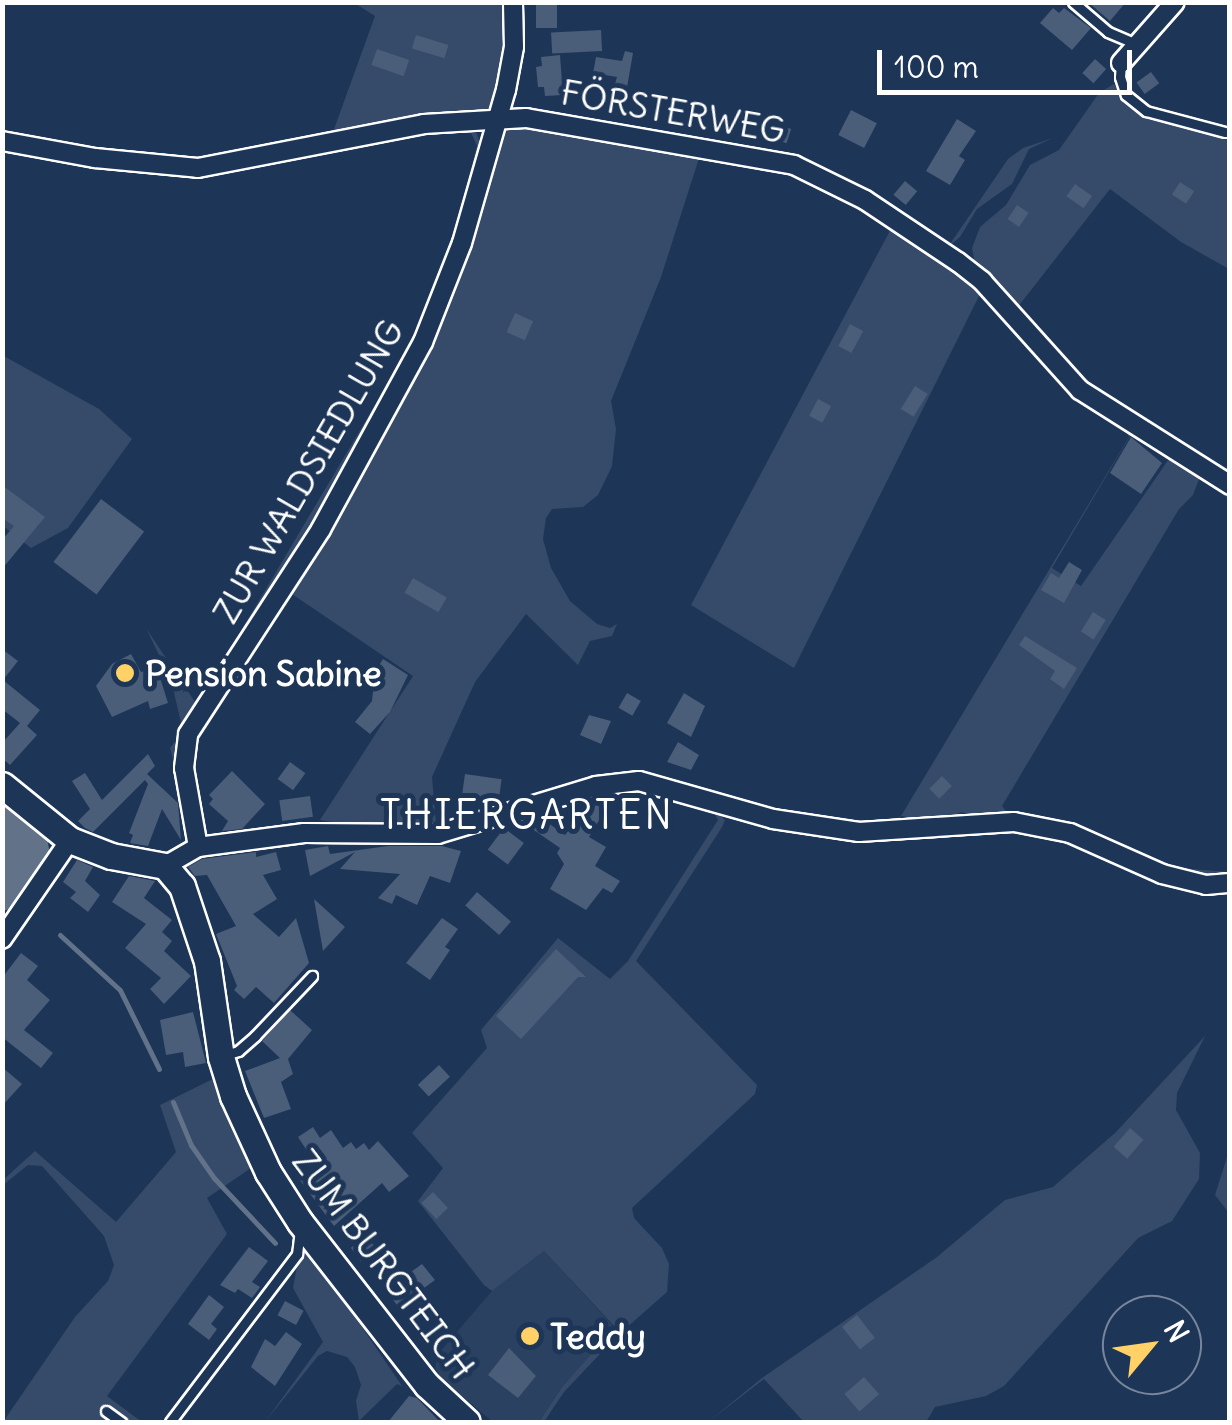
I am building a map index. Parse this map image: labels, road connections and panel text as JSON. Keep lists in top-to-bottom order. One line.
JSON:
{"streets":{"street":["FÖRSTERWEG","ZUR WALDSIEDLUNG","ZUM BURGTEICH"]},"crossings":[["FÖRSTERWEG","ZUR WALDSIEDLUNG"]],"districts":["THIERGARTEN"],"places":["Pension Sabine","Teddy"],"scale_bar":"100 m","north":"top right"}
